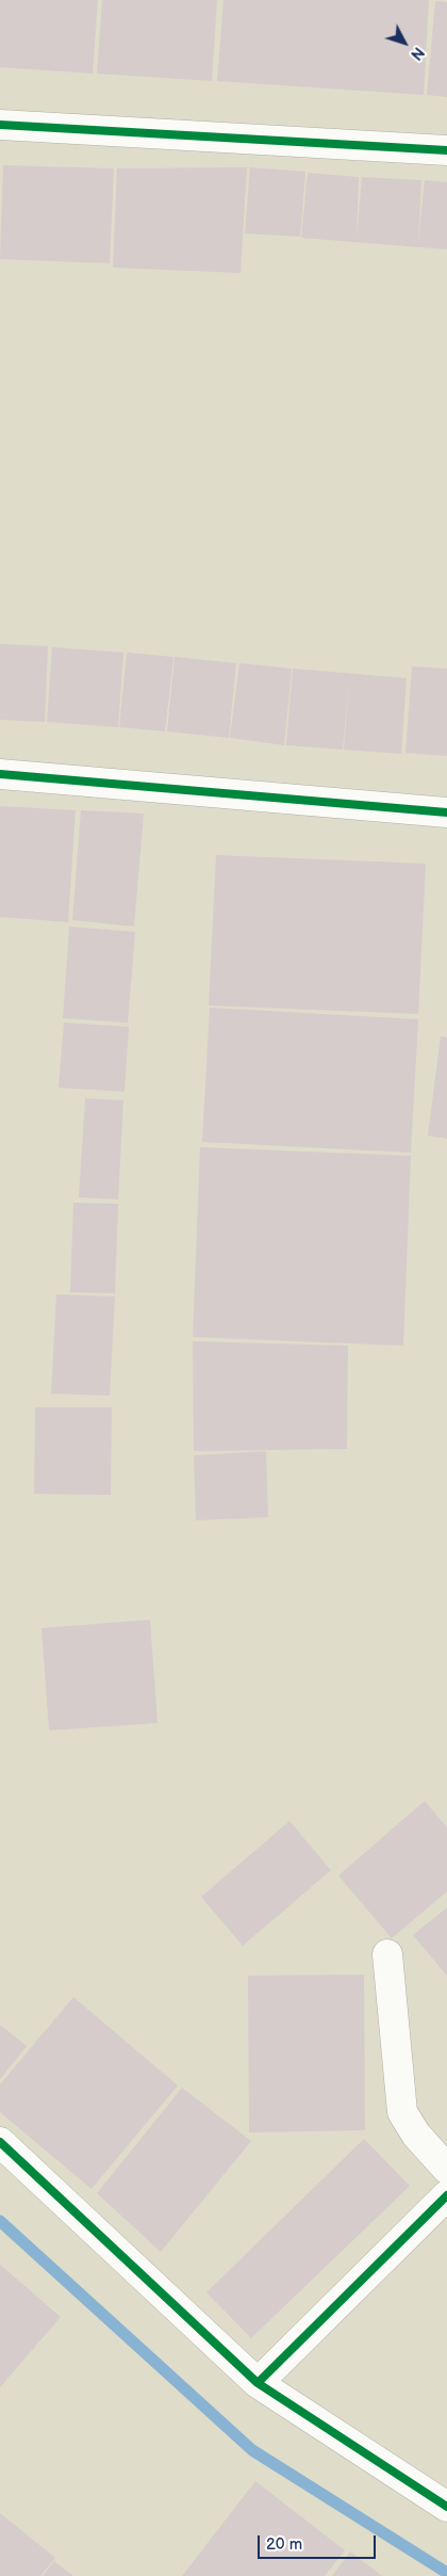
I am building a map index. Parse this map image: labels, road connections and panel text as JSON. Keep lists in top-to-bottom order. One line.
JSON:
{"scale_bar":"20 m","north":"bottom right"}
